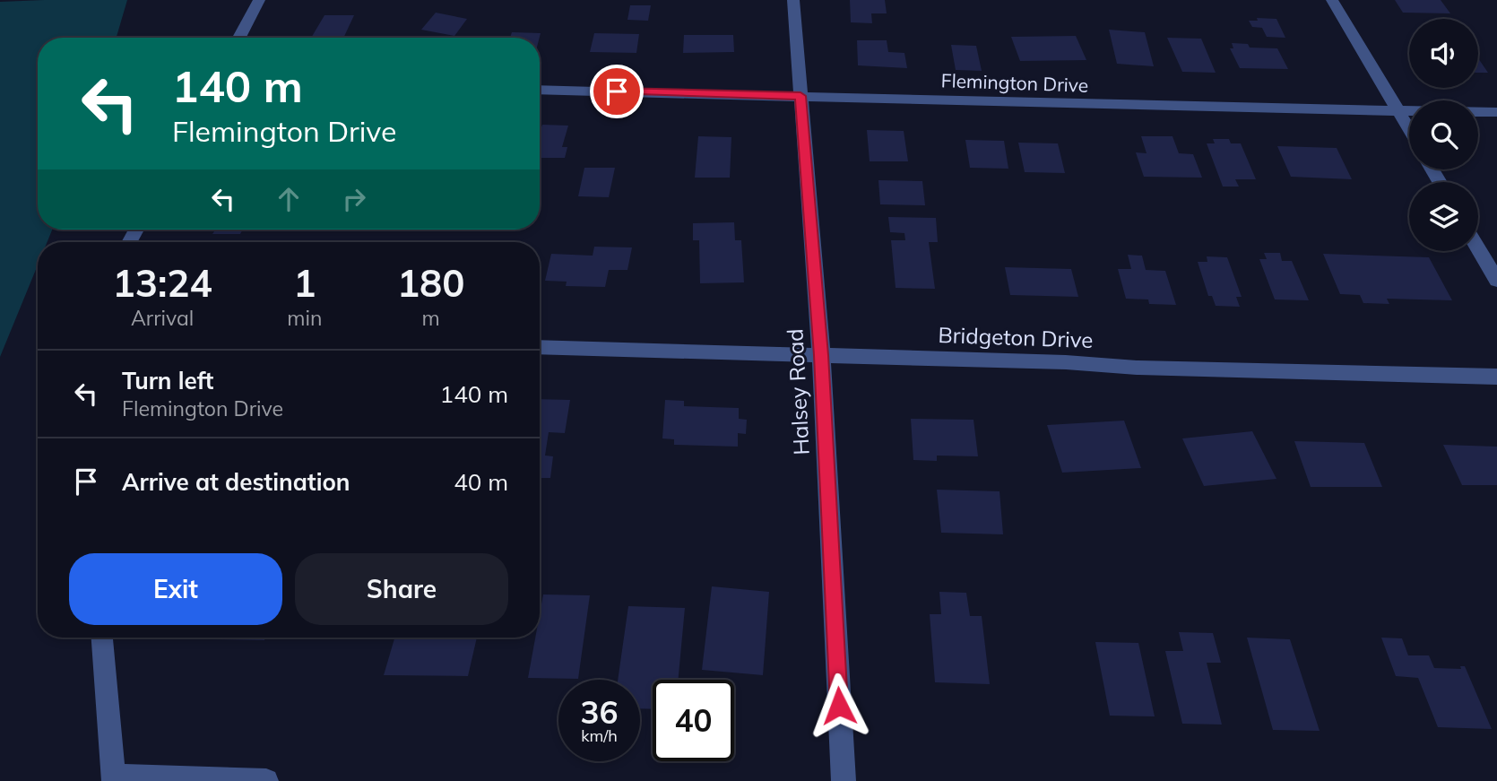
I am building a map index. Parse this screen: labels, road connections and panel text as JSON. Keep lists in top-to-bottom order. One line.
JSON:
{"streets":{"street":["Flemington Drive","Bridgeton Drive","Halsey Road"]},"crossings":[["Flemington Drive","Halsey Road"],["Bridgeton Drive","Halsey Road"]],"page":{"turn":["140 m","Flemington Drive"],"eta":["13:24","Arrival","1","min","180","m"],"list":[{"name":"Turn left","note":"Flemington Drive","value":"140 m"},{"name":"Arrive at destination","value":"40 m"}],"buttons":["Exit","Share"],"speed":"36 km/h","limit":"40"}}
